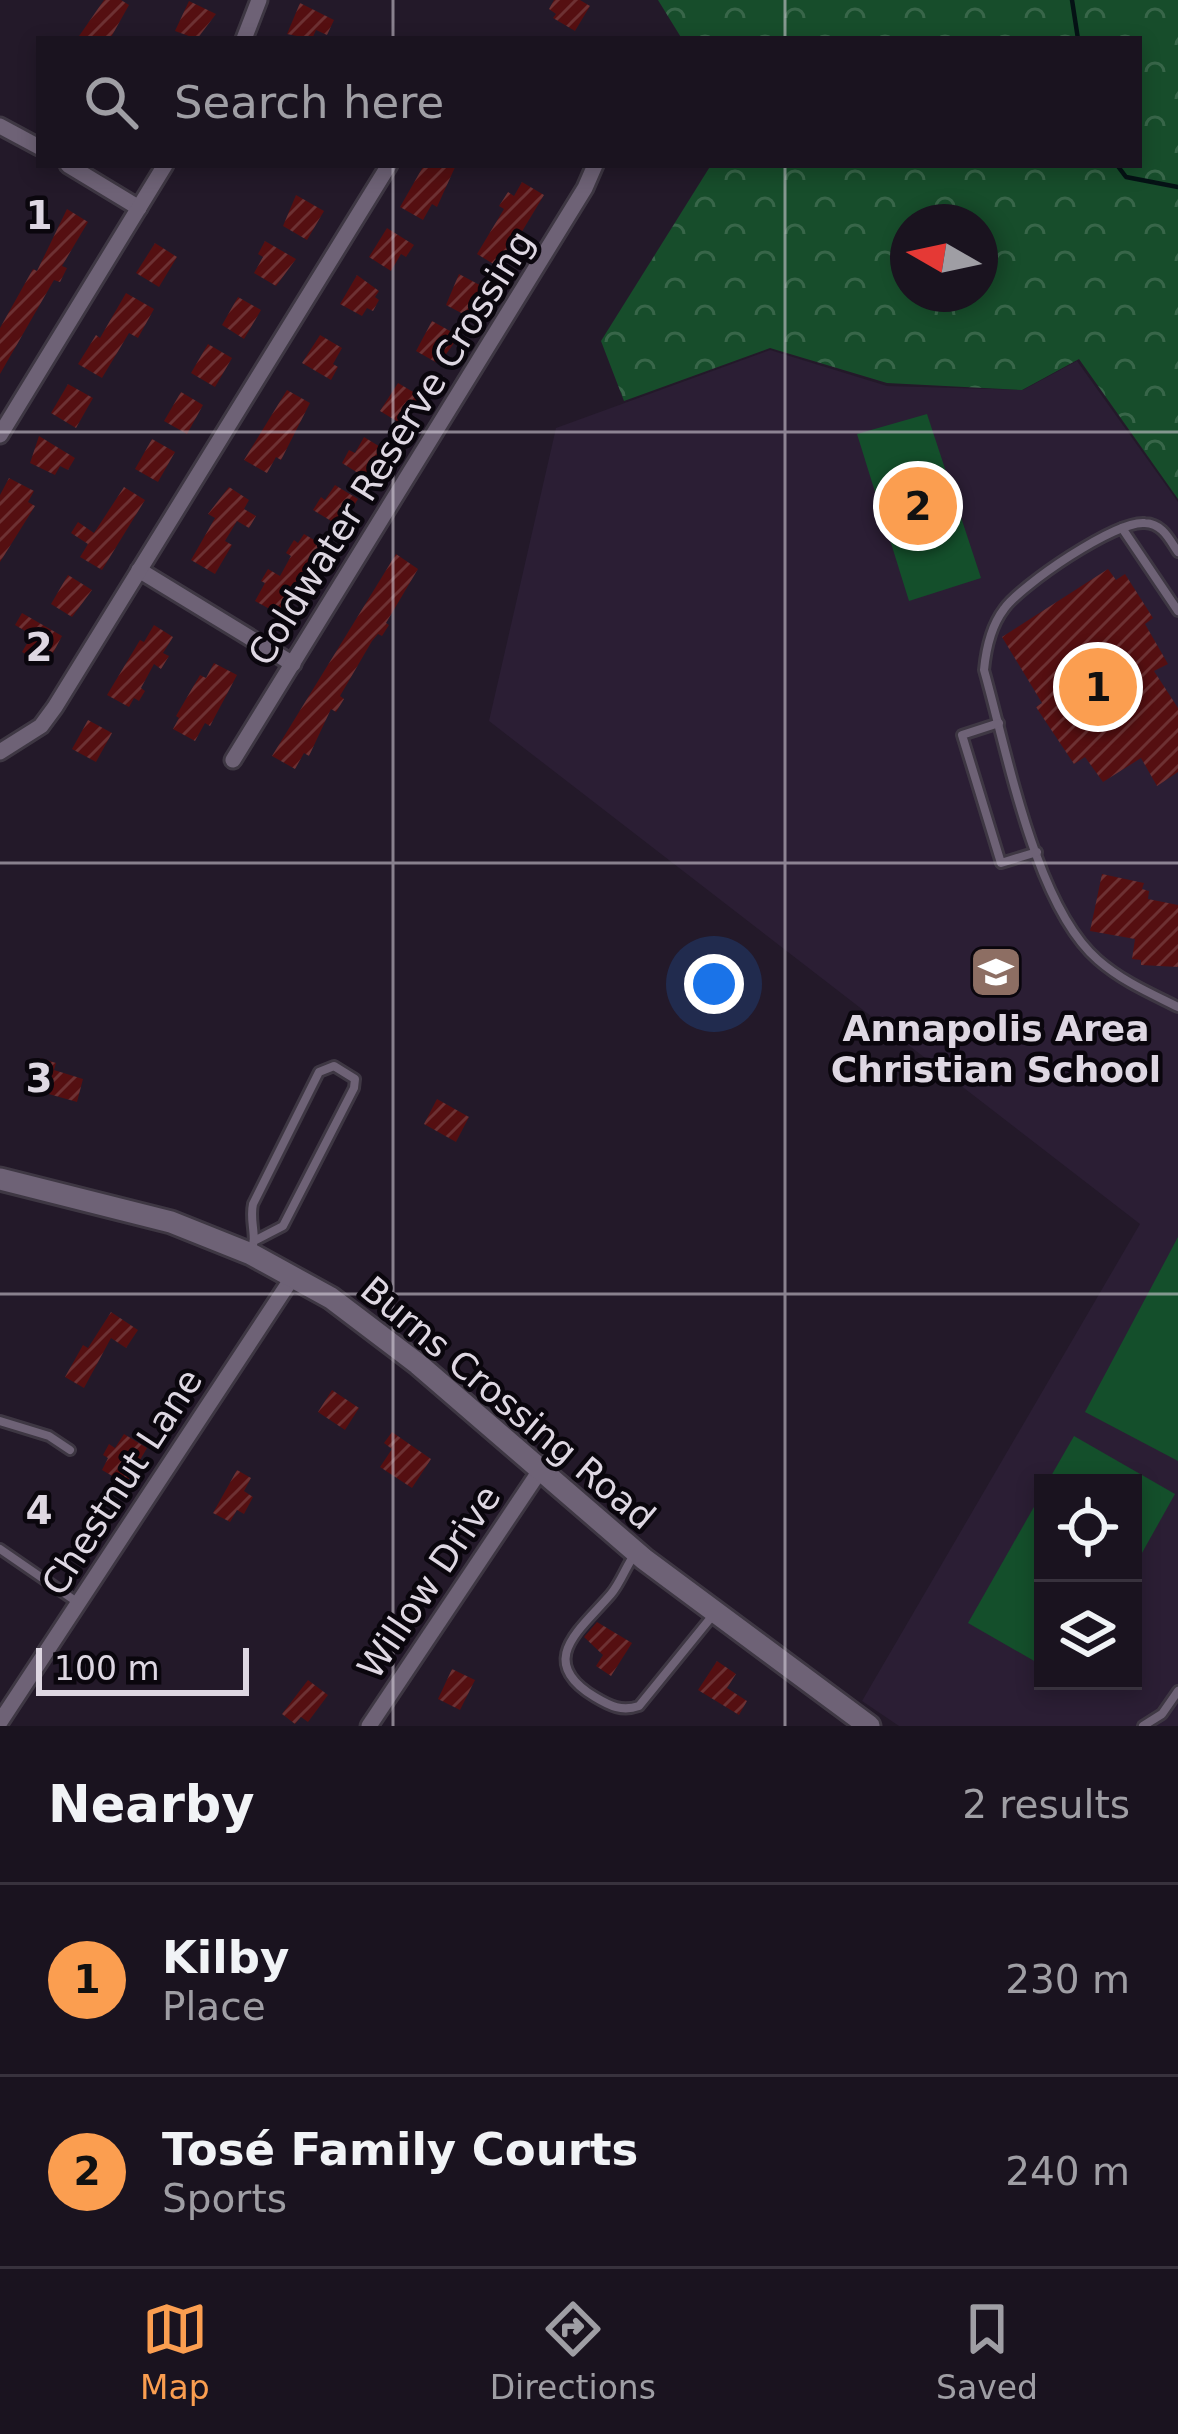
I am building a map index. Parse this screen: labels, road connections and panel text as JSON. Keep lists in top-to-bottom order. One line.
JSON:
{"streets":{"street":["Coldwater Reserve Crossing","Burns Crossing Road","Chestnut Lane","Willow Drive"]},"crossings":[["Burns Crossing Road","Chestnut Lane"],["Burns Crossing Road","Willow Drive"]],"places":{"school or university":["Annapolis Area Christian School"]},"scale_bar":"100 m","north":"left","page":{"search":"Search here","pins":["2","1"],"scale":"100 m","heading":["Nearby","2 results"],"list":[{"mark":"1","name":"Kilby","note":"Place","value":"230 m"},{"mark":"2","name":"Tosé Family Courts","note":"Sports","value":"240 m"}],"nav":["Map","Directions","Saved"]},"grid":{"rows":["1","2","3","4"]}}
